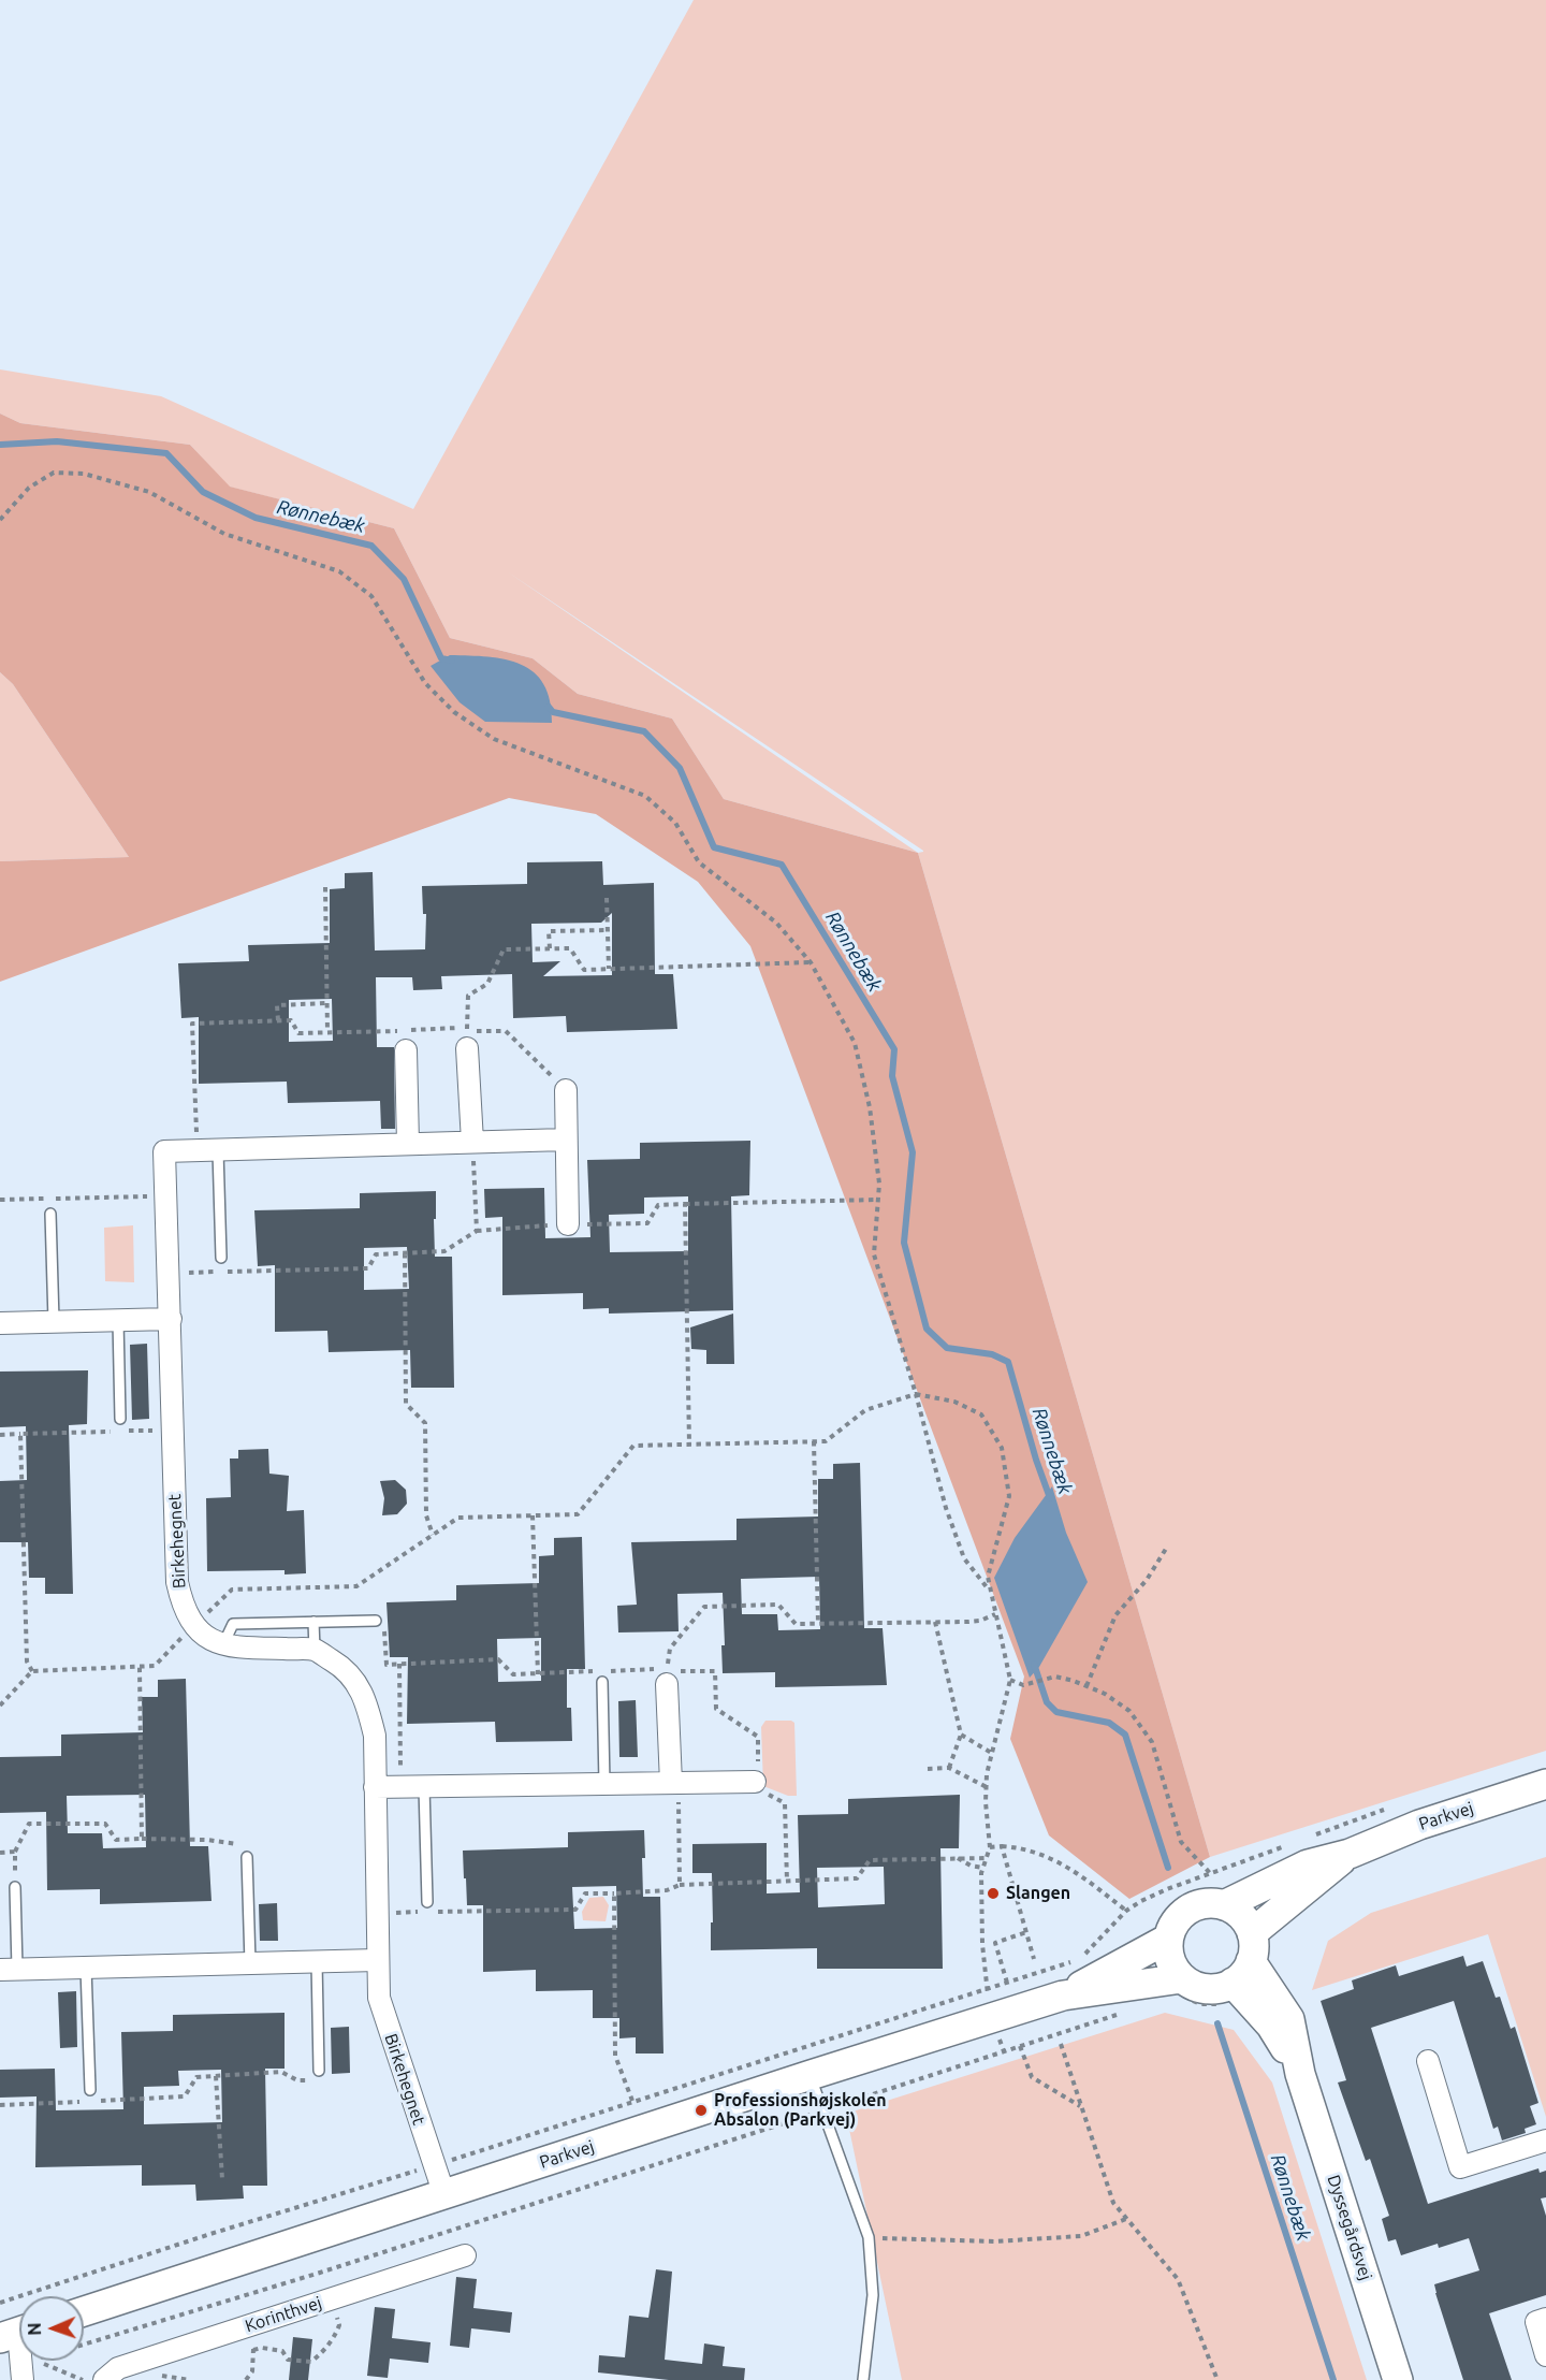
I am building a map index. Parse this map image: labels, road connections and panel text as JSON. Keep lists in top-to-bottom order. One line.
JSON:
{"streets":{"street":["Birkehegnet","Parkvej","Dyssegårdsvej","Korinthvej"]},"crossings":[["Birkehegnet","Parkvej"],["Parkvej","Dyssegårdsvej"]],"water":["Rønnebæk"],"places":["Slangen","Professionshøjskolen Absalon (Parkvej)"],"north":"left"}
